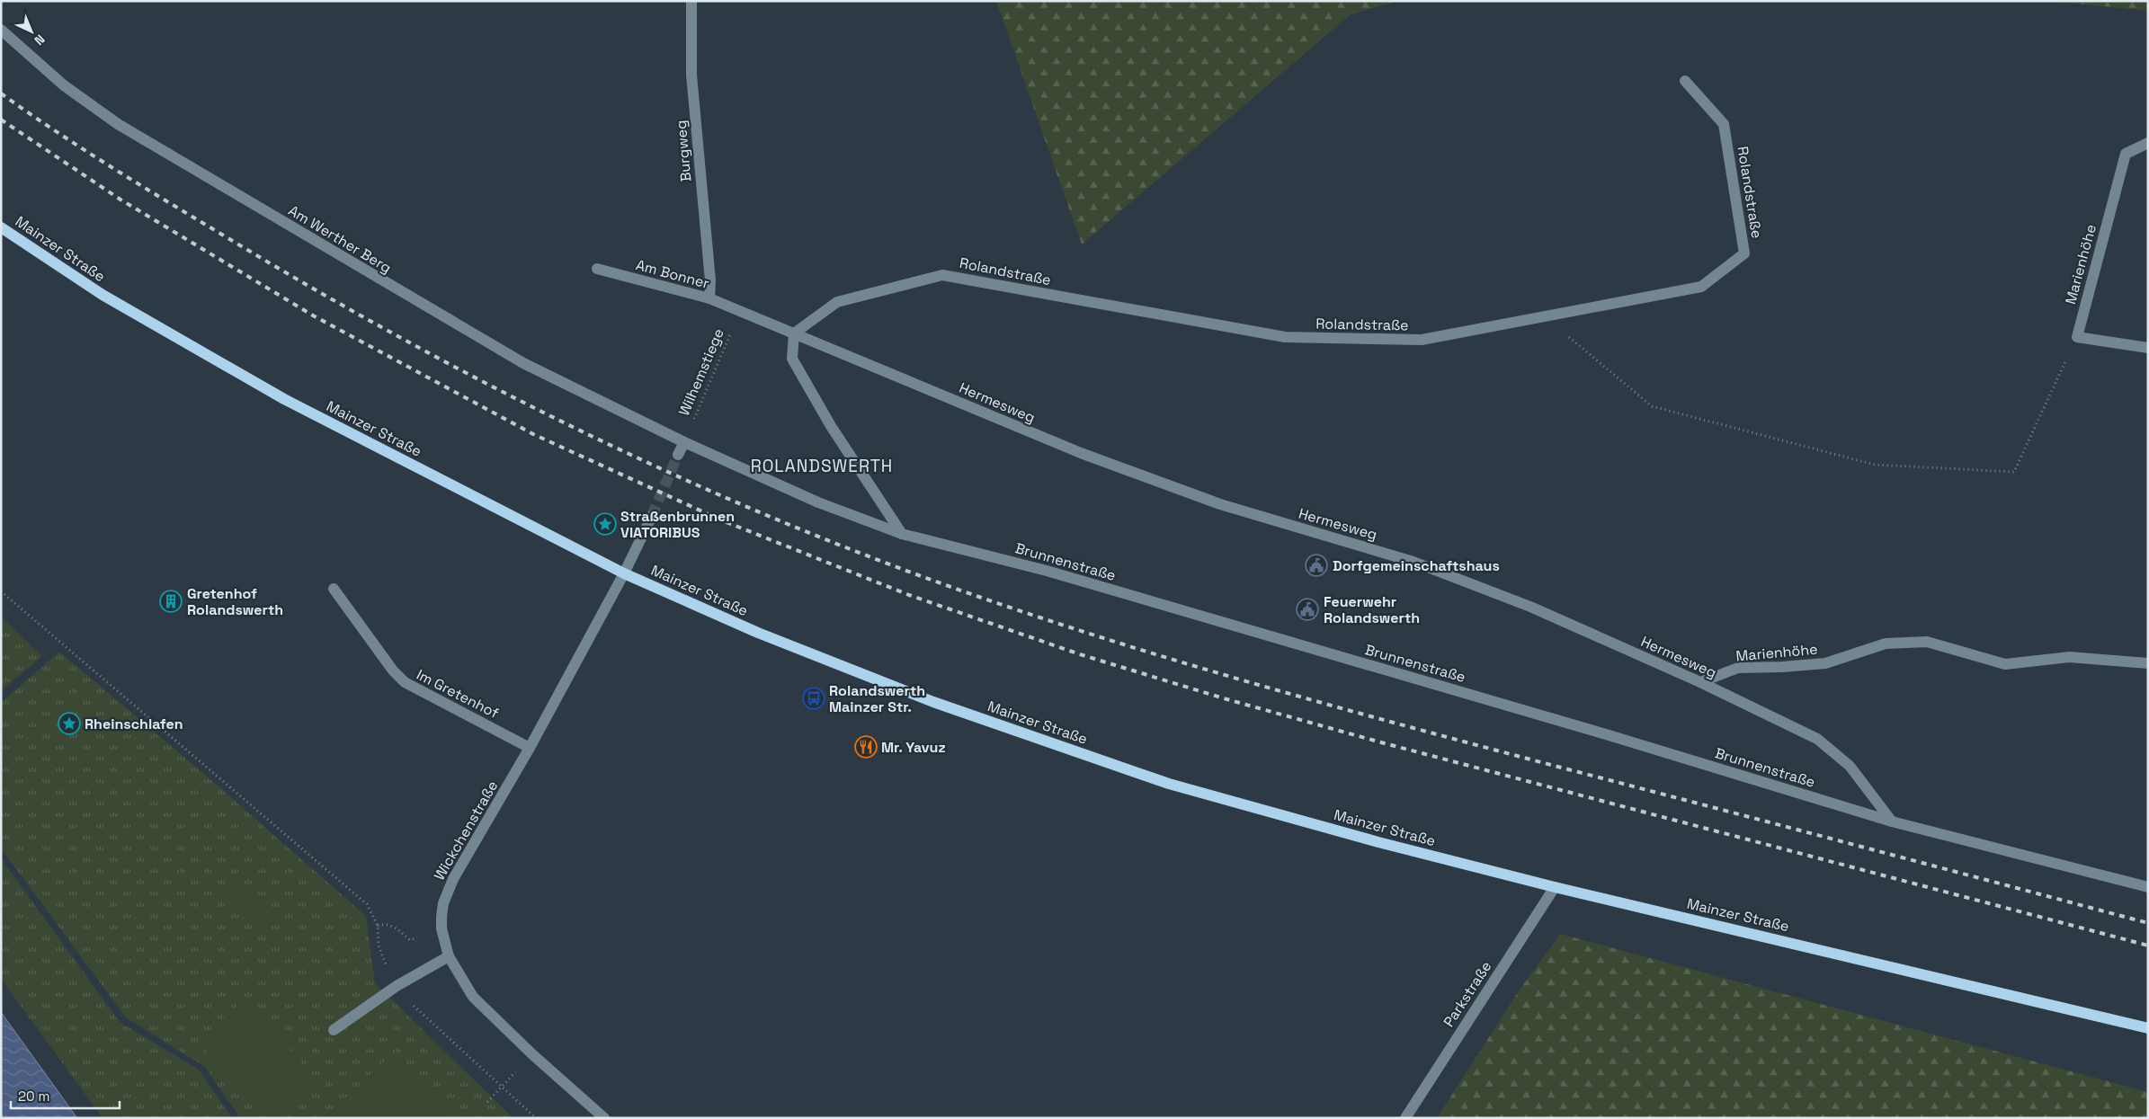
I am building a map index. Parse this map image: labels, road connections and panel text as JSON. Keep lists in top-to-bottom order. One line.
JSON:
{"streets":{"main road":["Mainzer Straße"],"street":["Burgweg","Rolandstraße","Am Werther Berg","Marienhöhe","Am Bonner","Hermesweg","Brunnenstraße","Im Gretenhof","Wickchenstraße","Parkstraße"],"path":["Wilhemstiege"]},"crossings":[["Burgweg","Am Bonner"],["Rolandstraße","Hermesweg"],["Am Werther Berg","Wilhemstiege"],["Am Werther Berg","Brunnenstraße"],["Mainzer Straße","Wickchenstraße"],["Mainzer Straße","Parkstraße"],["Marienhöhe","Hermesweg"],["Am Bonner","Wilhemstiege"],["Am Bonner","Hermesweg"],["Wilhemstiege","Hermesweg"],["Wilhemstiege","Brunnenstraße"],["Hermesweg","Brunnenstraße"],["Im Gretenhof","Wickchenstraße"]],"districts":["ROLANDSWERTH"],"places":{"place":["Straßenbrunnen VIATORIBUS","Rheinschlafen"],"public building":["Dorfgemeinschaftshaus","Feuerwehr Rolandswerth"],"building":["Gretenhof Rolandswerth"],"bus stop":["Rolandswerth Mainzer Str."],"restaurant":["Mr. Yavuz"]},"scale_bar":"20 m","north":"bottom right"}
